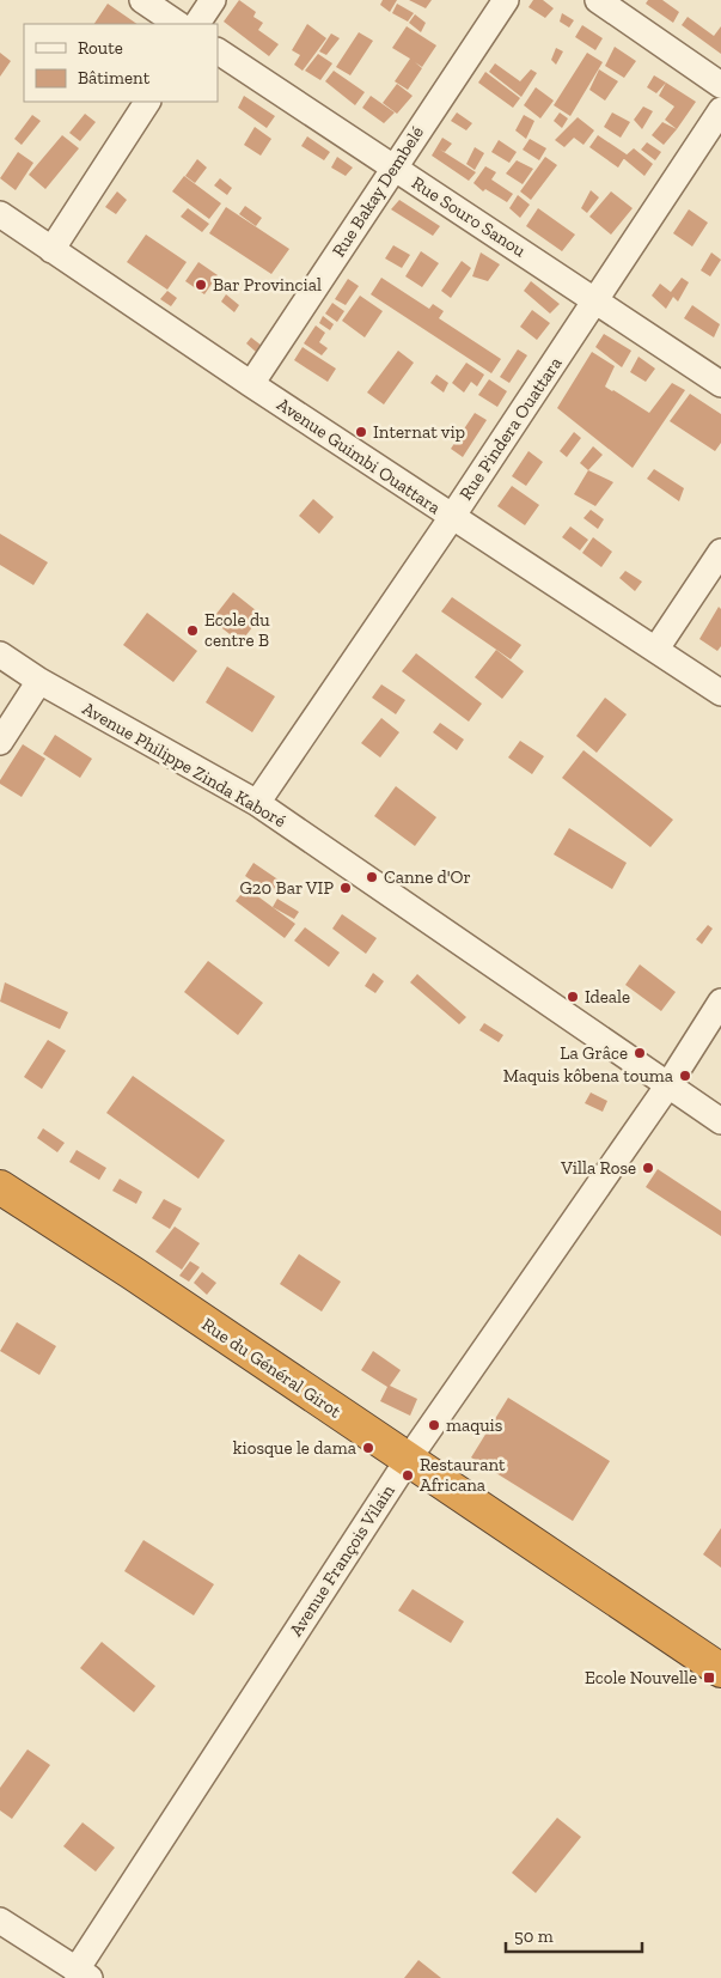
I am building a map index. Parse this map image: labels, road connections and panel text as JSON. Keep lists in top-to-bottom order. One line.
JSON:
{"streets":{"highway":["Rue du Général Girot"],"street":["Rue Bakay Dembelé","Rue Souro Sanou","Rue Pindera Ouattara","Avenue Guimbi Ouattara","Avenue Philippe Zinda Kaboré","Avenue François Vilain"]},"crossings":[["Rue Bakay Dembelé","Rue Souro Sanou"],["Rue Bakay Dembelé","Avenue Guimbi Ouattara"],["Rue Souro Sanou","Rue Pindera Ouattara"],["Rue Pindera Ouattara","Avenue Guimbi Ouattara"],["Rue Pindera Ouattara","Avenue Philippe Zinda Kaboré"],["Avenue Philippe Zinda Kaboré","Avenue François Vilain"],["Rue du Général Girot","Avenue François Vilain"]],"places":{"other":["Bar Provincial","Internat vip","Ecole du centre B","Canne d'Or","G20 Bar VIP","Ideale","La Grâce","Maquis kôbena touma","Villa Rose","maquis","kiosque le dama","Restaurant Africana"],"transit":["Ecole Nouvelle"]},"legend":["Route","Bâtiment"],"scale_bar":"50 m"}
